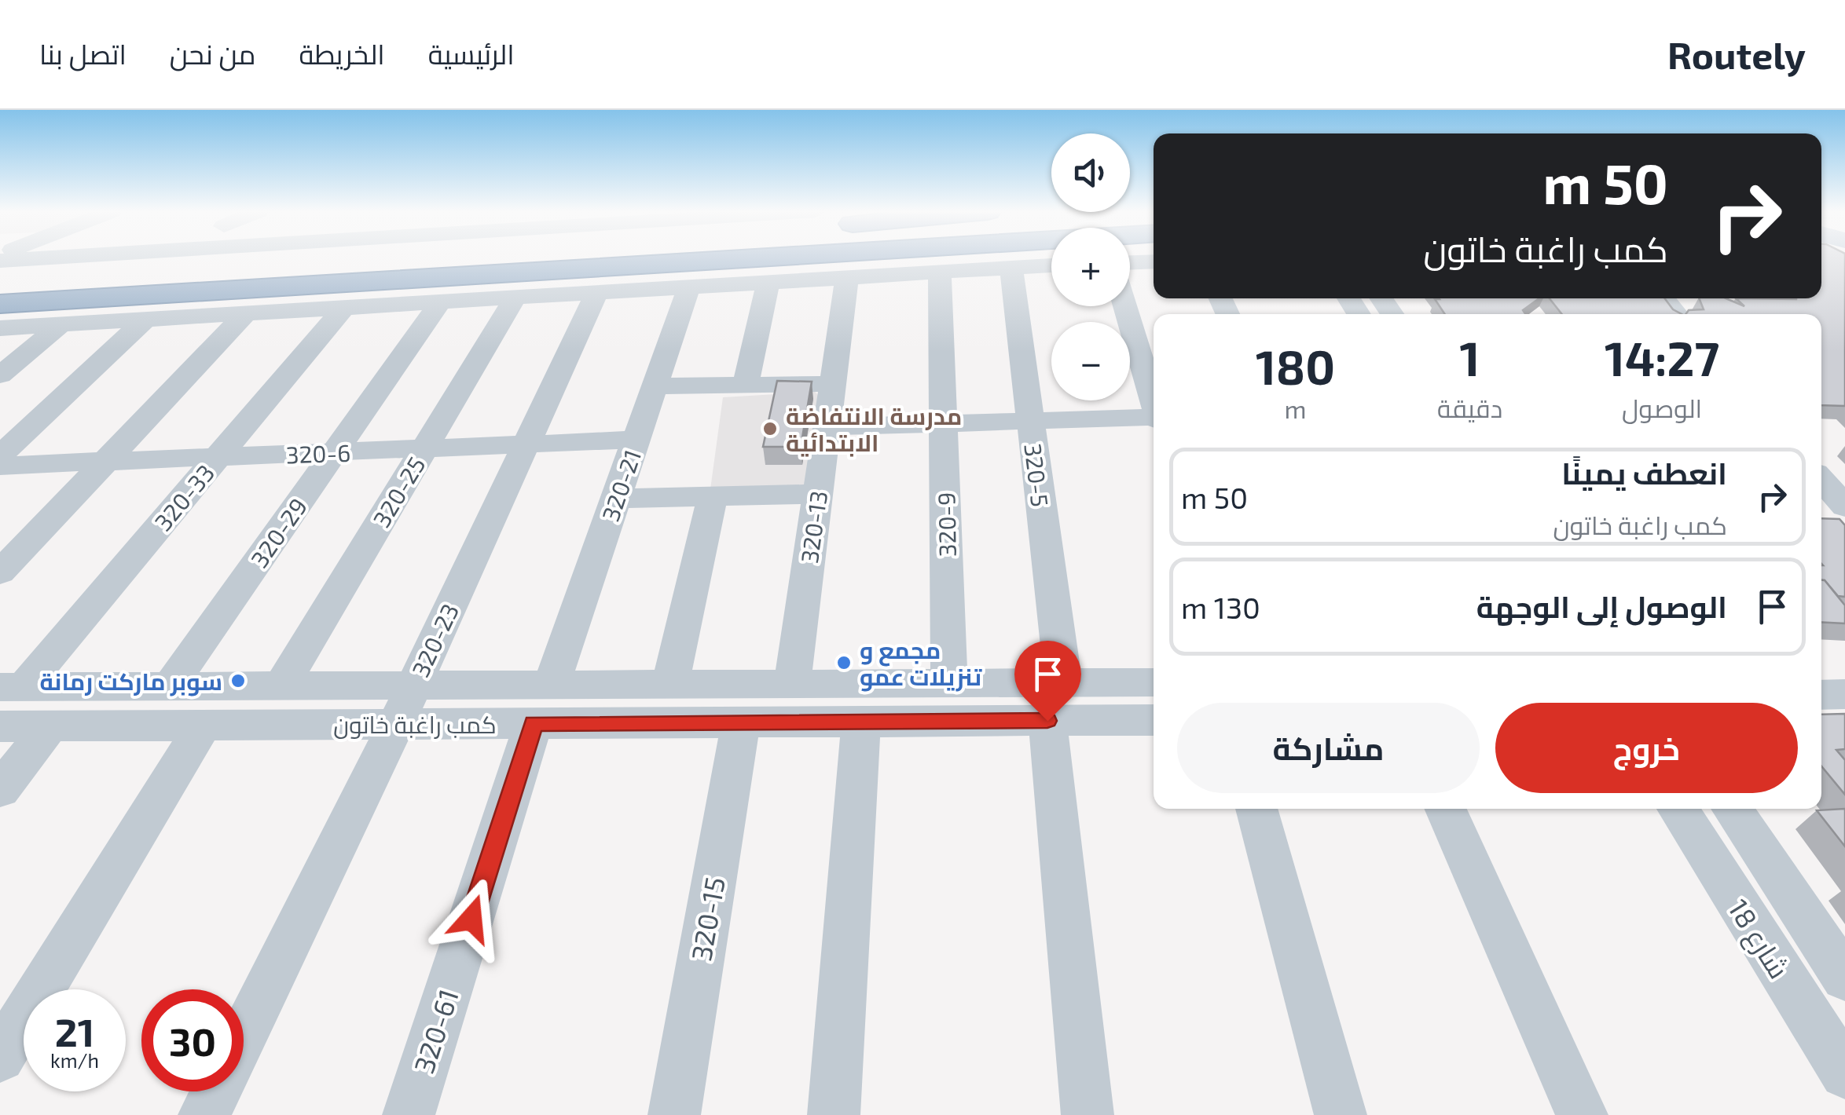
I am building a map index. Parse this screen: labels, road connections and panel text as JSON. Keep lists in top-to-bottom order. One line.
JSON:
{"streets":{"street":["320-6","320-5","320-21","320-25","320-33","320-9","320-13","320-29","320-23","كمب راغبة خاتون","320-15","شارع 18","320-61"]},"crossings":[["320-6","320-21"],["320-6","320-25"],["320-6","320-33"],["320-6","320-29"],["320-6","320-23"],["320-5","كمب راغبة خاتون"],["320-21","كمب راغبة خاتون"],["320-21","320-61"],["320-25","كمب راغبة خاتون"],["320-33","كمب راغبة خاتون"],["320-9","كمب راغبة خاتون"],["320-13","كمب راغبة خاتون"],["320-29","كمب راغبة خاتون"],["320-23","كمب راغبة خاتون"],["كمب راغبة خاتون","320-15"],["كمب راغبة خاتون","320-61"]],"places":["مدرسة الانتفاضة الابتدائية","مجمع و تنزيلات عمو","سوبر ماركت رمانة"],"page":{"header":"Routely","nav":["الرئيسية","الخريطة","من نحن","اتصل بنا"],"map_buttons":["+","−"],"turn":["50 m","كمب راغبة خاتون"],"eta":["14:27","الوصول","1","دقيقة","180","m"],"list":[{"name":"انعطف يمينًا","note":"كمب راغبة خاتون","value":"50 m"},{"name":"الوصول إلى الوجهة","value":"130 m"}],"buttons":["خروج","مشاركة"],"speed":"21 km/h","limit":"30"}}
